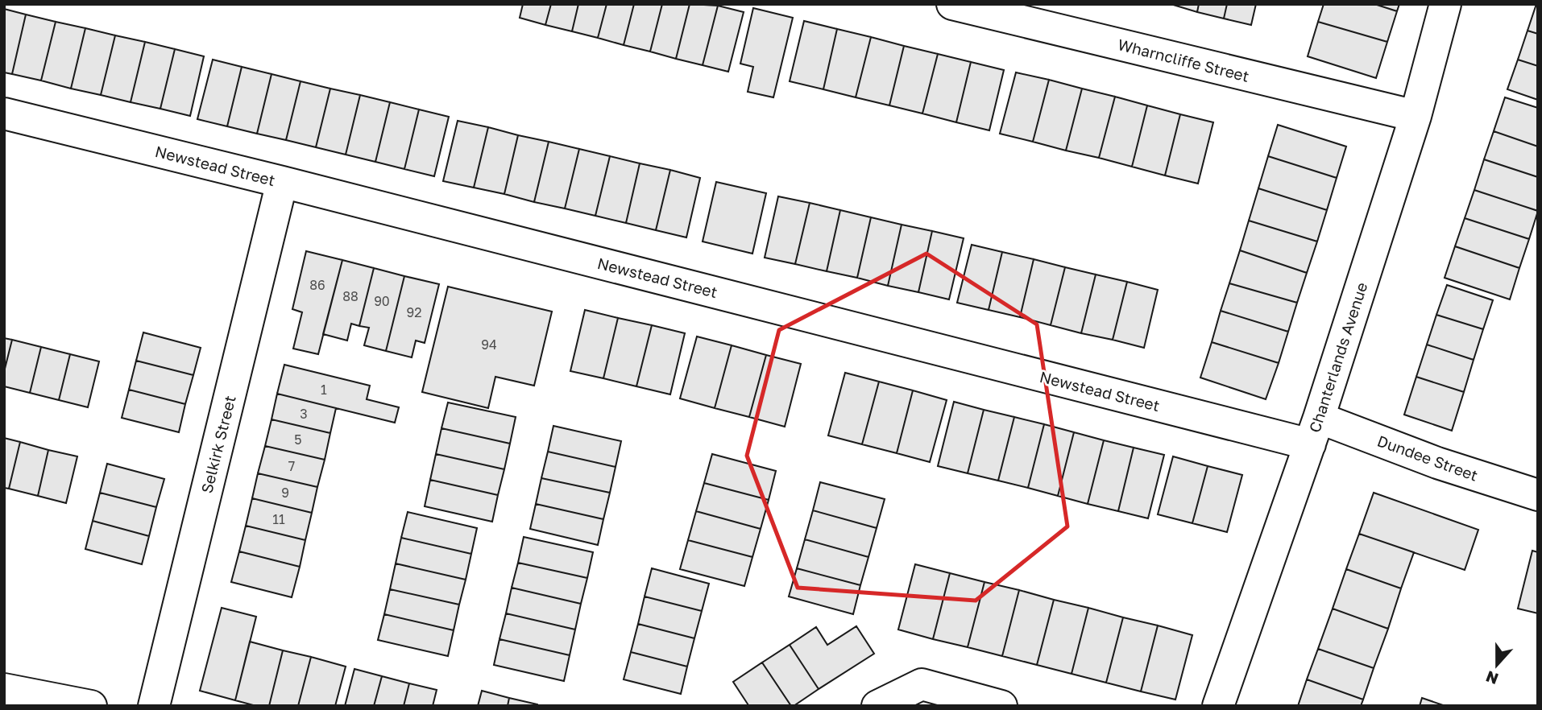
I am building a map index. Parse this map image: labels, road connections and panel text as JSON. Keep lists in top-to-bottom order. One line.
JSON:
{"streets":{"street":["Wharncliffe Street","Newstead Street","Chanterlands Avenue","Selkirk Street","Dundee Street"]},"crossings":[["Wharncliffe Street","Chanterlands Avenue"],["Newstead Street","Chanterlands Avenue"],["Newstead Street","Selkirk Street"],["Newstead Street","Dundee Street"],["Chanterlands Avenue","Dundee Street"]],"house_numbers":["86","88","90","92","94","1","3","5","7","9","11"],"north":"bottom"}
